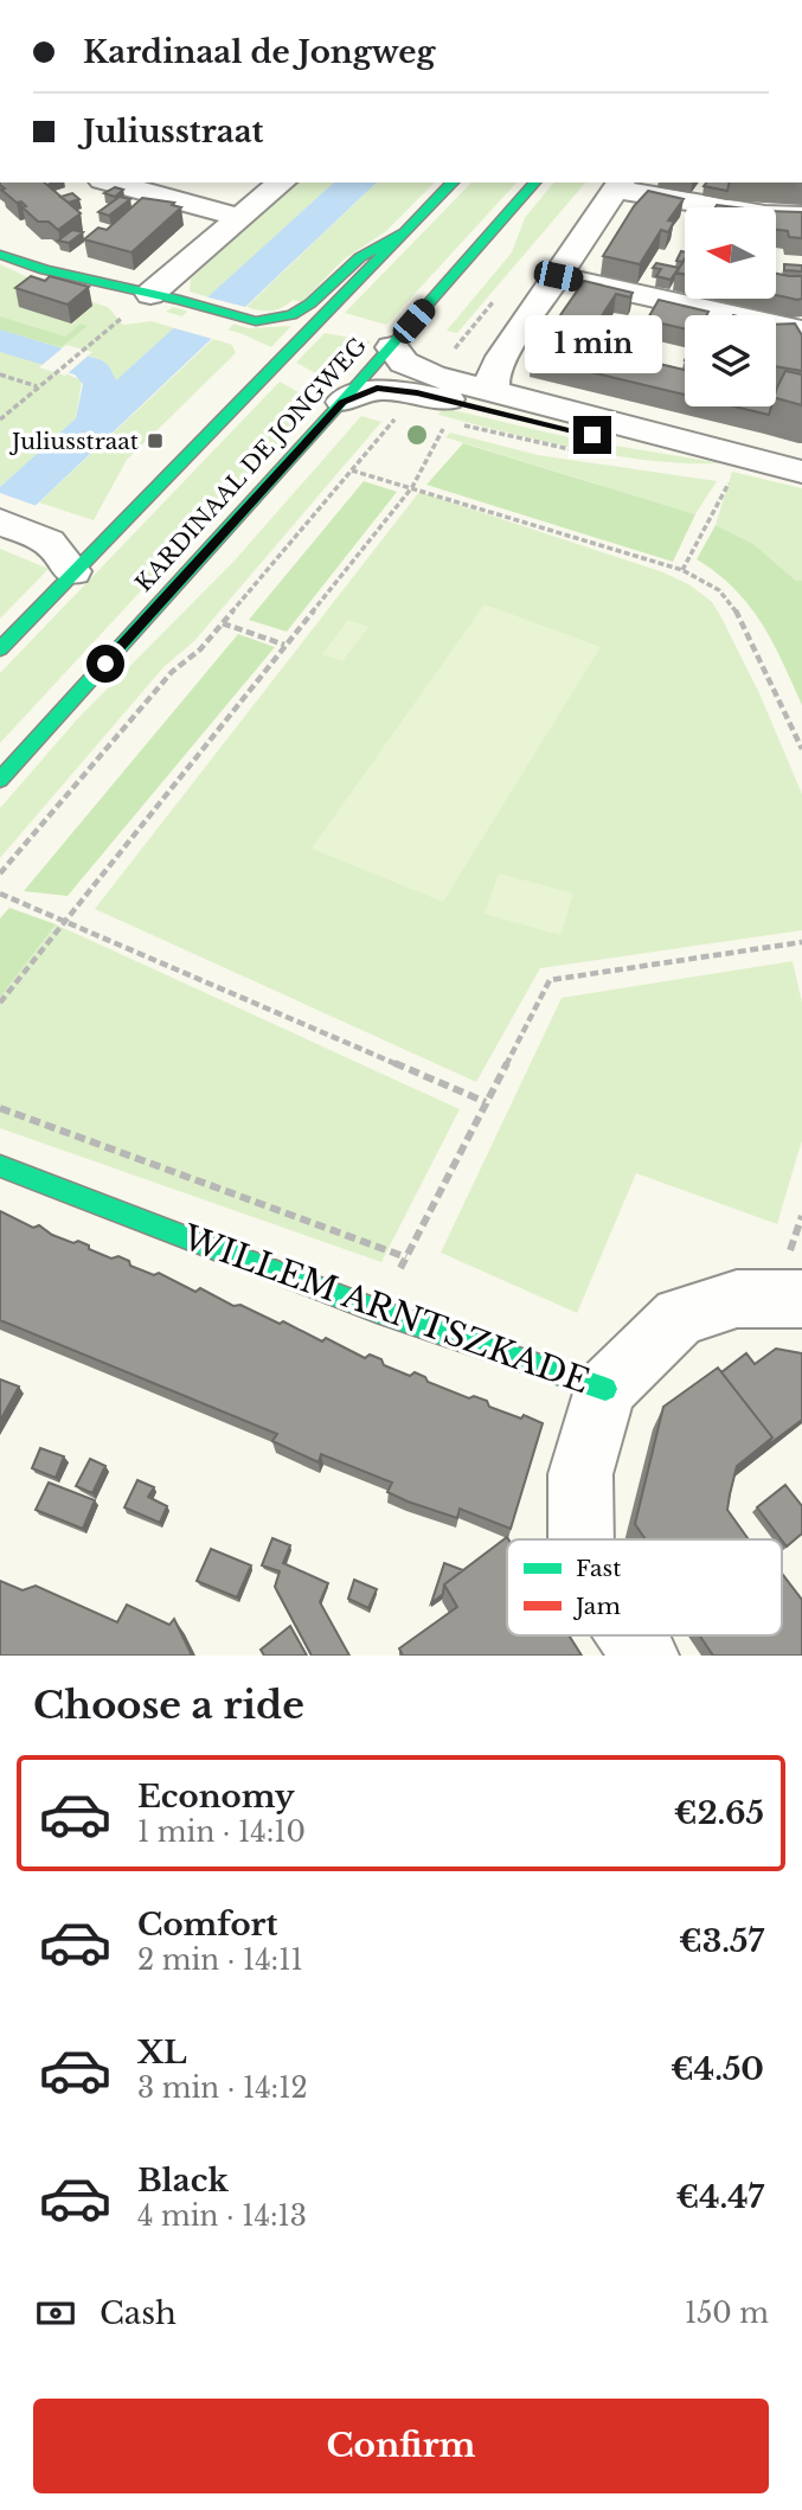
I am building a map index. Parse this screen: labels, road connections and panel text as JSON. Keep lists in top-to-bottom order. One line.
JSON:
{"streets":{"main road":["KARDINAAL DE JONGWEG","WILLEM ARNTSZKADE"]},"places":{"transit":["Juliusstraat"]},"legend":["Fast","Jam"],"north":"left","page":{"banner":["Kardinaal de Jongweg","Juliusstraat"],"bubble":"1 min","heading":"Choose a ride","list":[{"name":"Economy","note":"1 min · 14:10","value":"€2.65"},{"name":"Comfort","note":"2 min · 14:11","value":"€3.57"},{"name":"XL","note":"3 min · 14:12","value":"€4.50"},{"name":"Black","note":"4 min · 14:13","value":"€4.47"}],"pay":["Cash","150 m"],"buttons":"Confirm"}}
